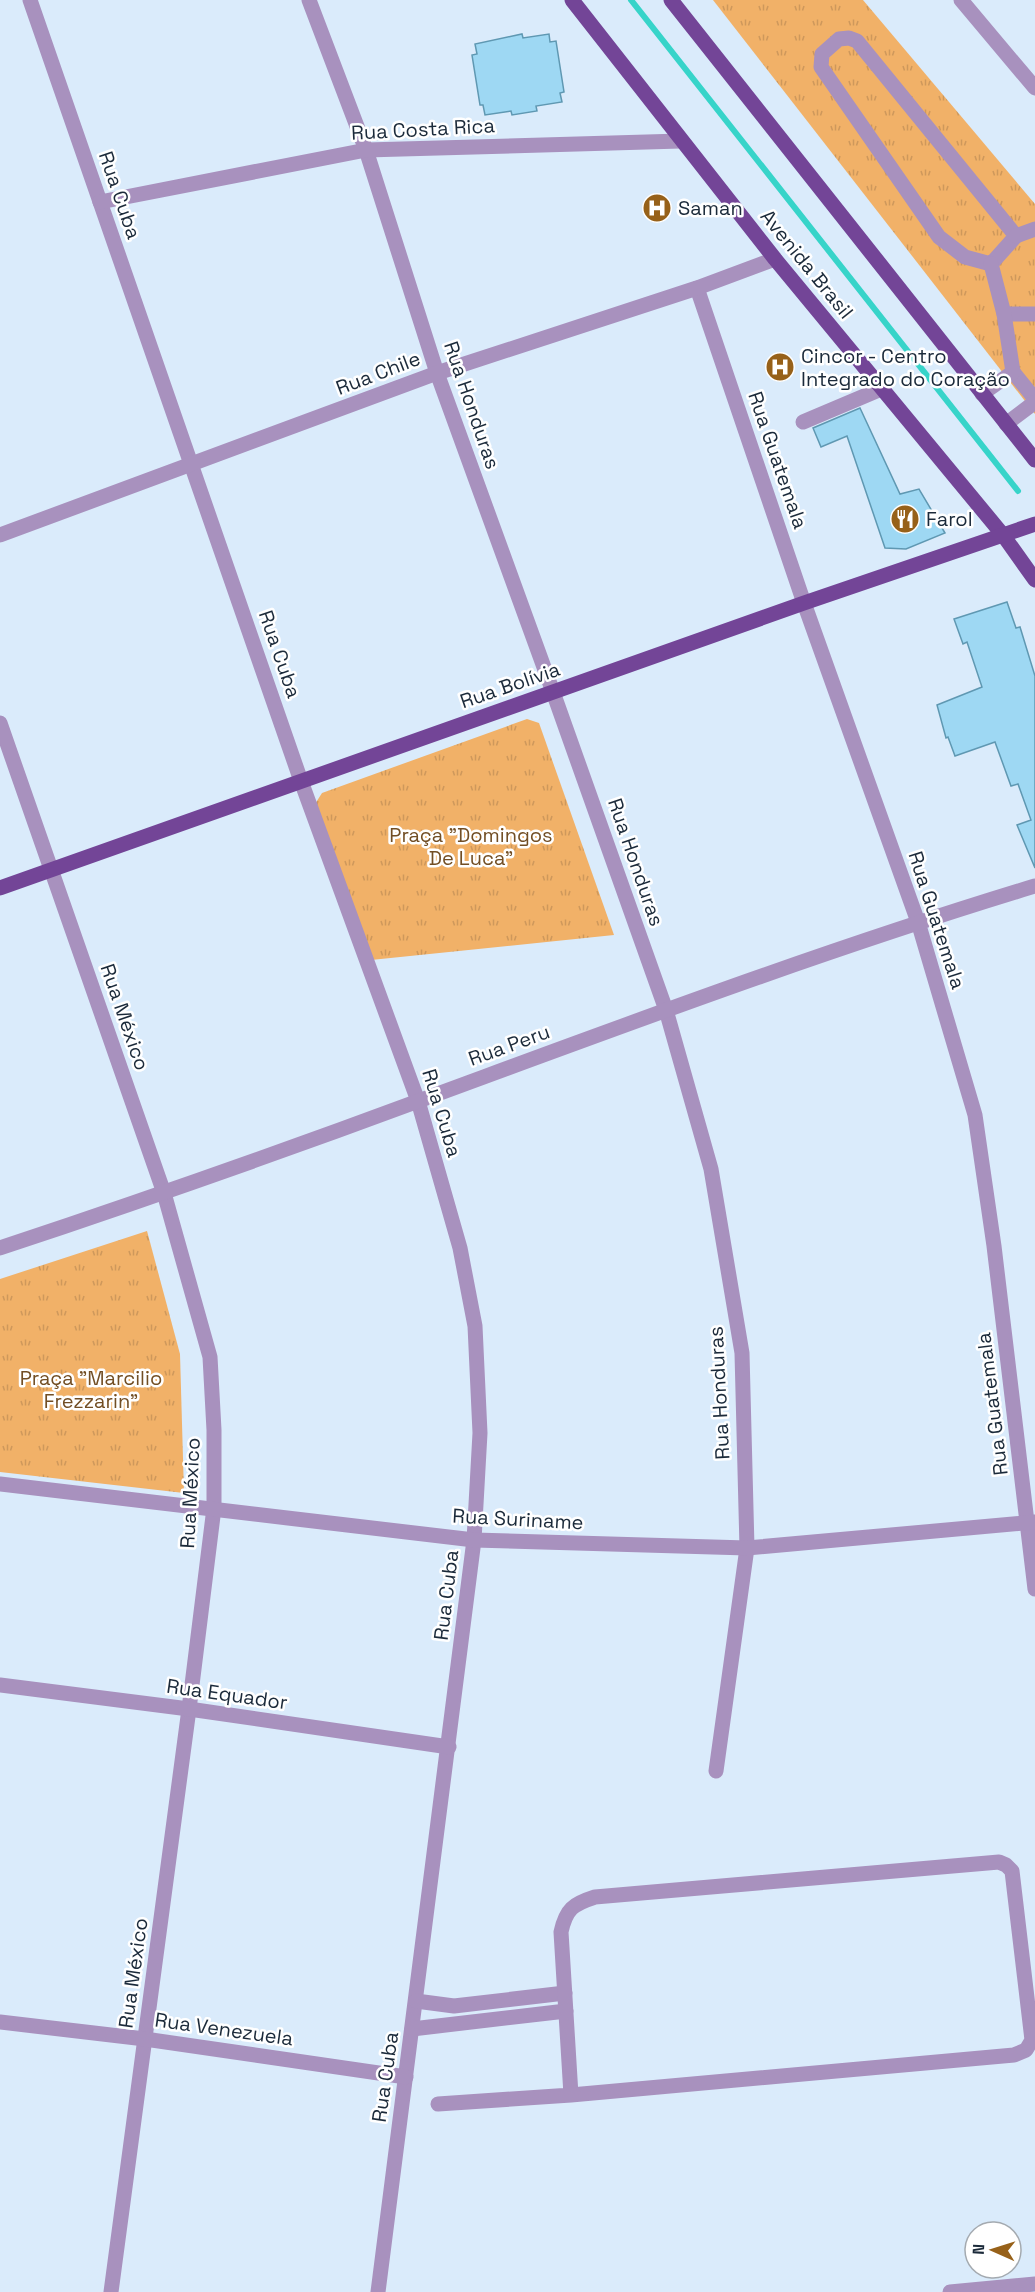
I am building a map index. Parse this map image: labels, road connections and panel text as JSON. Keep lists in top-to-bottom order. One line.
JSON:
{"streets":{"main road":["Avenida Brasil","Rua Bolívia"],"street":["Rua Costa Rica","Rua Cuba","Rua Chile","Rua Honduras","Rua Guatemala","Rua México","Rua Peru","Rua Suriname","Rua Equador","Rua Venezuela"]},"crossings":[["Rua Costa Rica","Rua Cuba"],["Rua Costa Rica","Avenida Brasil"],["Rua Costa Rica","Rua Honduras"],["Rua Cuba","Rua Chile"],["Rua Cuba","Rua Bolívia"],["Rua Cuba","Rua Peru"],["Rua Cuba","Rua Suriname"],["Rua Cuba","Rua Equador"],["Rua Cuba","Rua Venezuela"],["Avenida Brasil","Rua Chile"],["Avenida Brasil","Rua Bolívia"],["Rua Chile","Rua Honduras"],["Rua Chile","Rua Guatemala"],["Rua Honduras","Rua Bolívia"],["Rua Honduras","Rua Peru"],["Rua Honduras","Rua Suriname"],["Rua Guatemala","Rua Bolívia"],["Rua Guatemala","Rua Peru"],["Rua Guatemala","Rua Suriname"],["Rua Bolívia","Rua México"],["Rua México","Rua Peru"],["Rua México","Rua Suriname"],["Rua México","Rua Equador"],["Rua México","Rua Venezuela"]],"parks":["Praça \"Domingos De Luca\"","Praça \"Marcilio Frezzarin\""],"places":{"hospital":["Saman","Cincor - Centro Integrado do Coração"],"restaurant":["Farol"]},"north":"left"}
